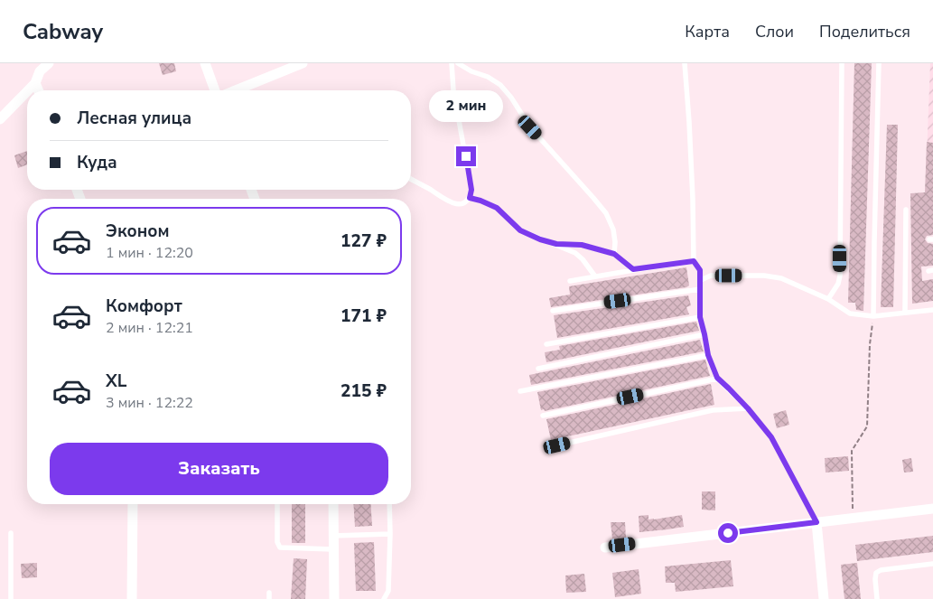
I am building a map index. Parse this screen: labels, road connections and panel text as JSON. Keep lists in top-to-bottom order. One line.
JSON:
{"page":{"header":"Cabway","nav":["Карта","Слои","Поделиться"],"bubble":"2 мин","banner":["Лесная улица","Куда"],"list":[{"name":"Эконом","note":"1 мин · 12:20","value":"127 ₽"},{"name":"Комфорт","note":"2 мин · 12:21","value":"171 ₽"},{"name":"XL","note":"3 мин · 12:22","value":"215 ₽"}],"buttons":"Заказать"}}
